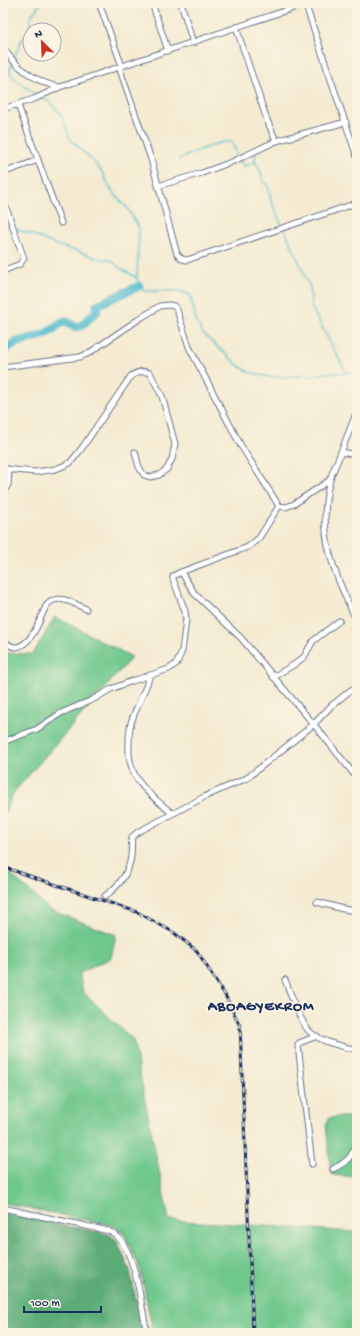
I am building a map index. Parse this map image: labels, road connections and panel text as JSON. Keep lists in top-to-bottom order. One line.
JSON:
{"districts":["ABOAGYEKROM"],"scale_bar":"100 m","north":"top left"}
